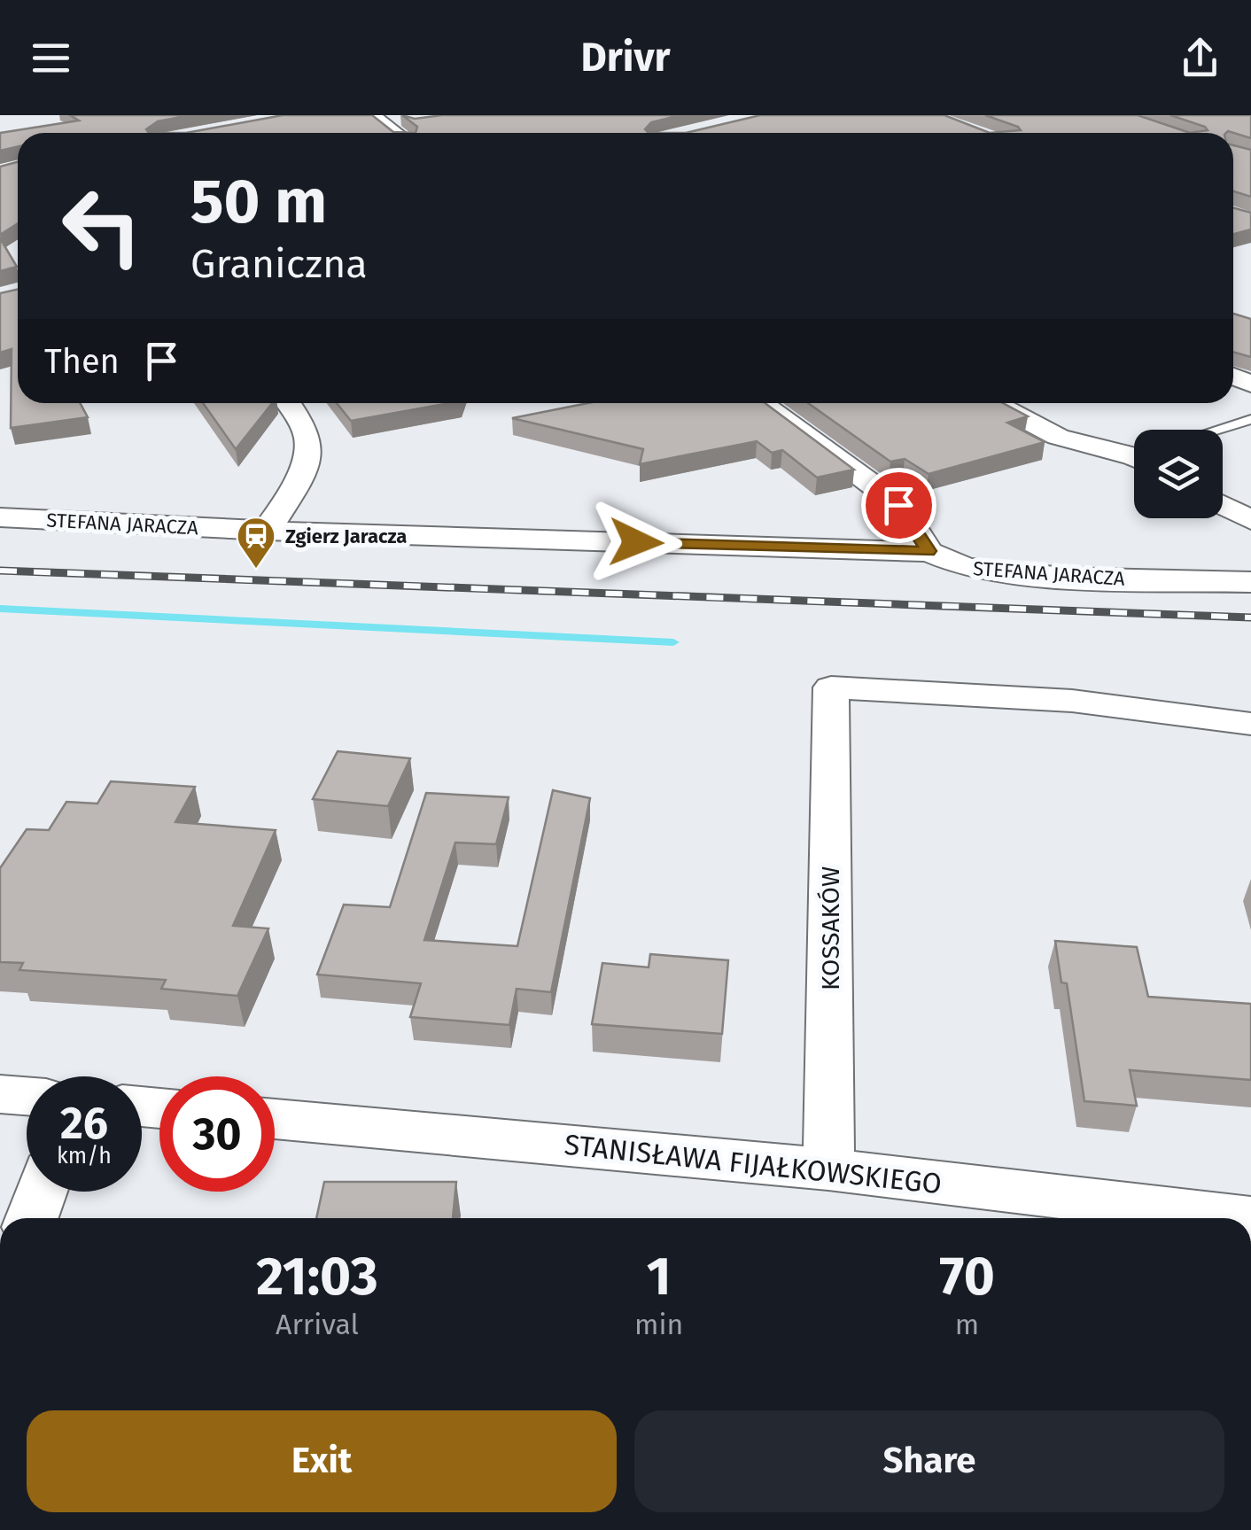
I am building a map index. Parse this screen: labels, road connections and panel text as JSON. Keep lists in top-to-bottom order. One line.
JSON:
{"streets":{"street":["STEFANA JARACZA","KOSSAKÓW","STANISŁAWA FIJAŁKOWSKIEGO"]},"crossings":[["KOSSAKÓW","STANISŁAWA FIJAŁKOWSKIEGO"]],"places":{"station":["Zgierz Jaracza"]},"page":{"header":"Drivr","turn":["50 m","Graniczna"],"then":"Then","speed":"26 km/h","limit":"30","eta":["21:03","Arrival","1","min","70","m"],"buttons":["Exit","Share"]}}
